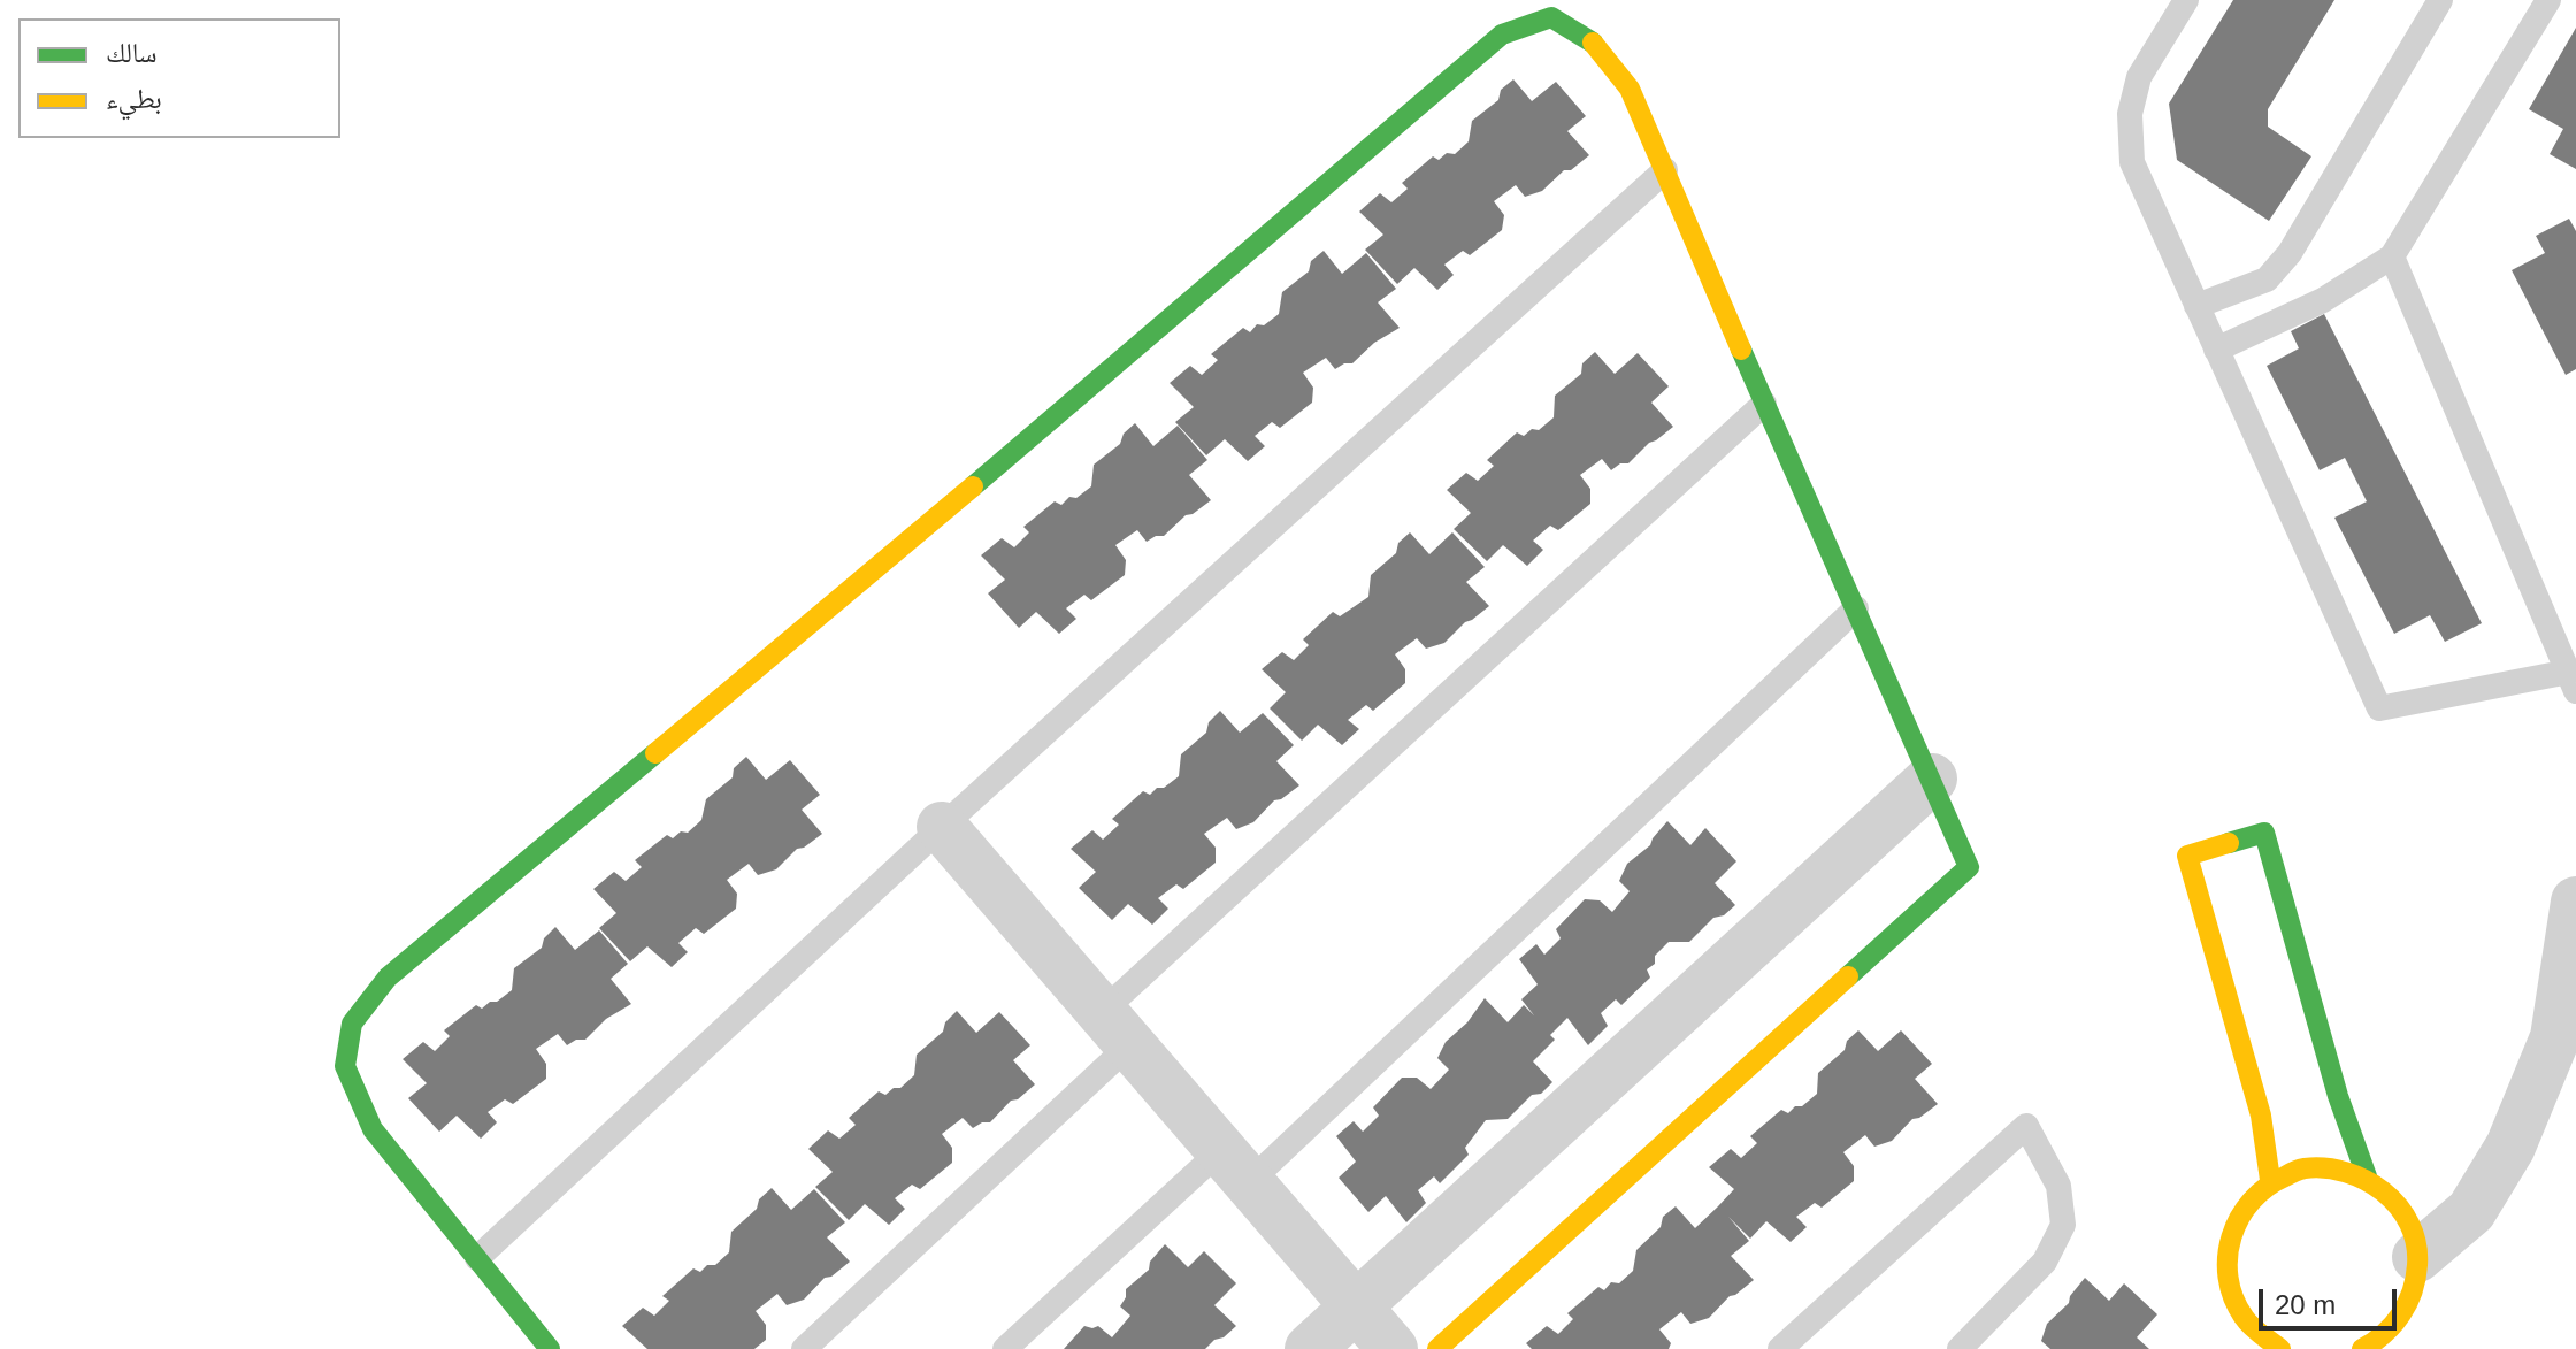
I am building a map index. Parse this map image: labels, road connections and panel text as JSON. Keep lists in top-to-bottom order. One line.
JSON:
{"legend":["سالك","بطيء"],"scale_bar":"20 m"}
